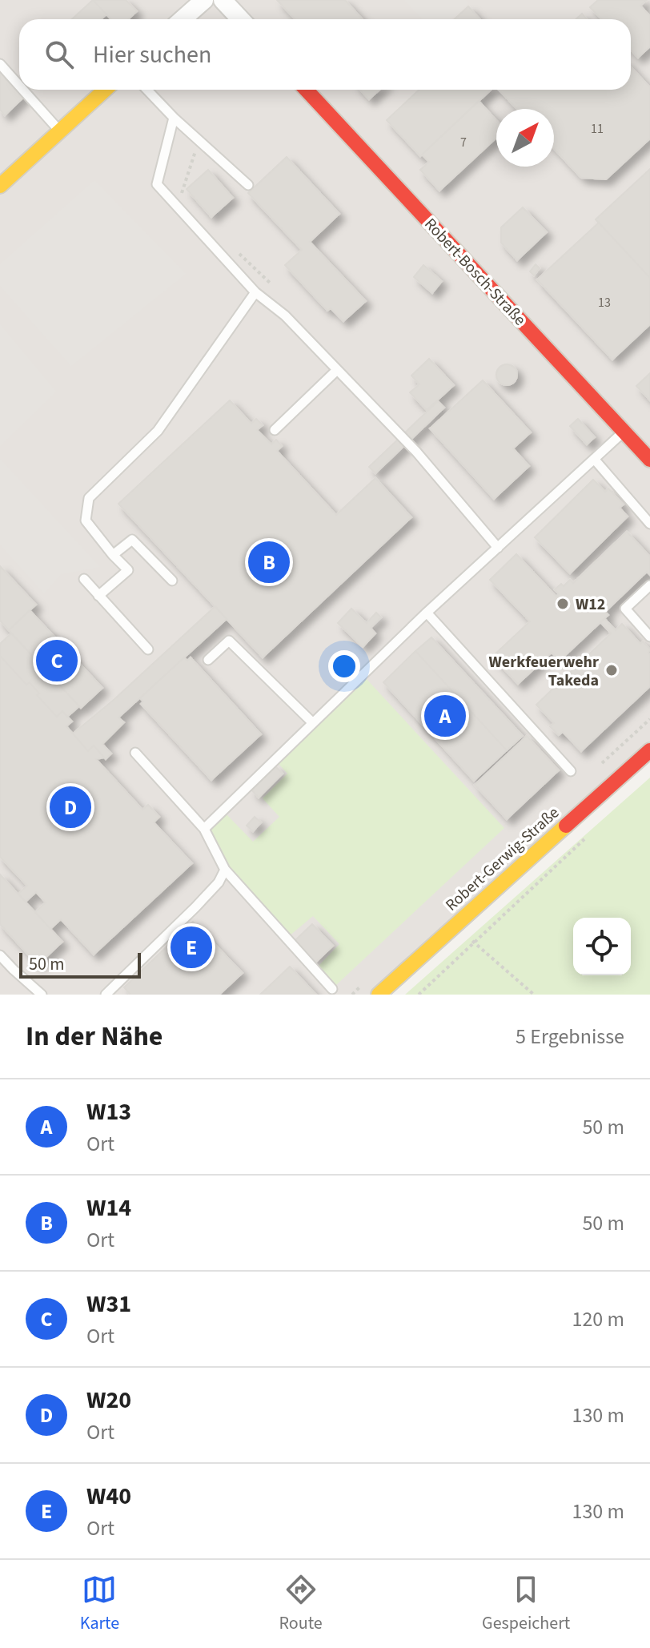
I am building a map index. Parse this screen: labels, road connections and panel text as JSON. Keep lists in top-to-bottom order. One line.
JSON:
{"streets":{"street":["Robert-Bosch-Straße","Robert-Gerwig-Straße"]},"places":["W12","Werkfeuerwehr Takeda"],"house_numbers":["11","7","13"],"scale_bar":"50 m","north":"top right","page":{"search":"Hier suchen","pins":["B","C","A","D","E"],"scale":"50 m","heading":["In der Nähe","5 Ergebnisse"],"list":[{"mark":"A","name":"W13","note":"Ort","value":"50 m"},{"mark":"B","name":"W14","note":"Ort","value":"50 m"},{"mark":"C","name":"W31","note":"Ort","value":"120 m"},{"mark":"D","name":"W20","note":"Ort","value":"130 m"},{"mark":"E","name":"W40","note":"Ort","value":"130 m"}],"nav":["Karte","Route","Gespeichert"]}}
